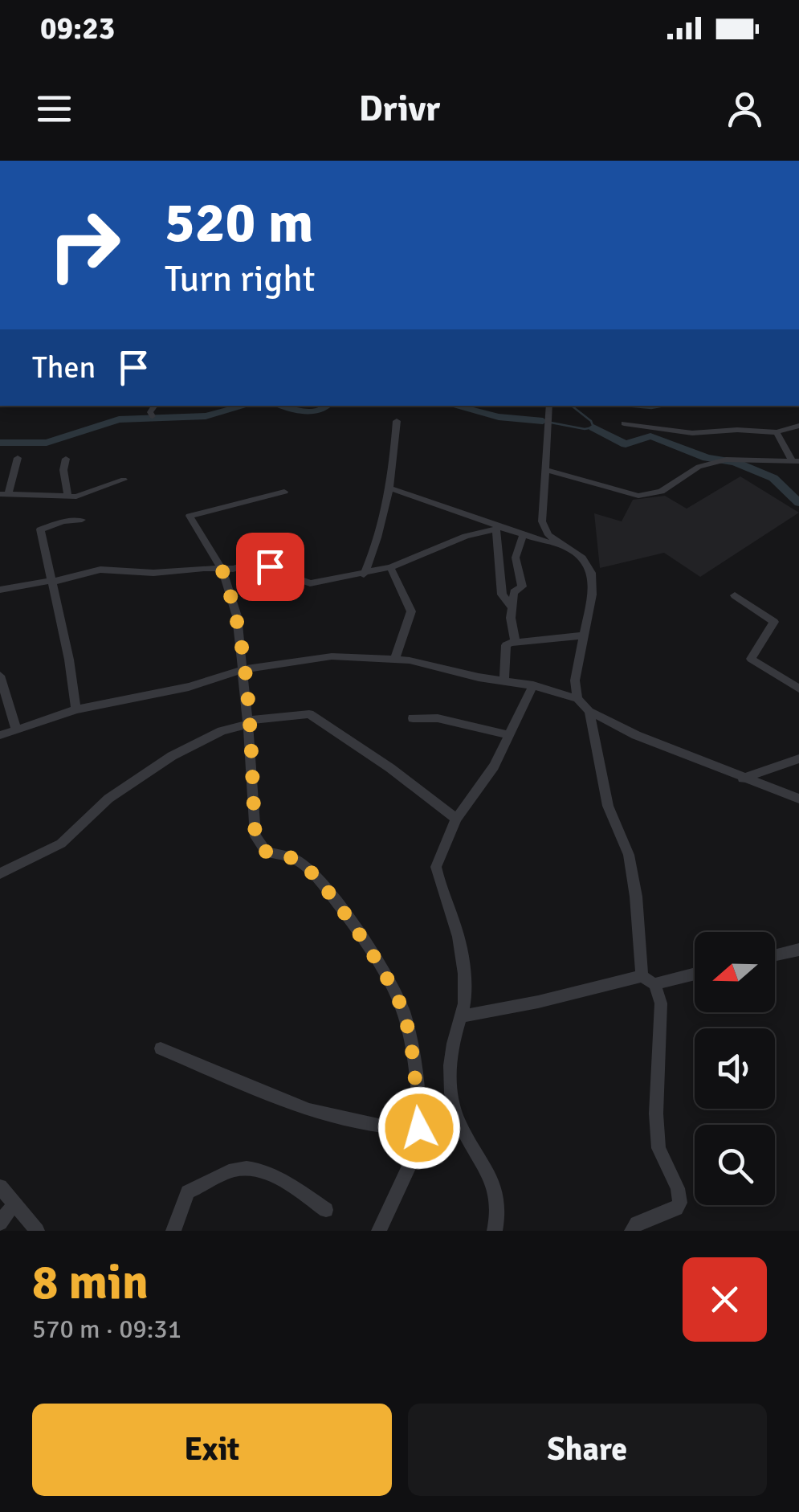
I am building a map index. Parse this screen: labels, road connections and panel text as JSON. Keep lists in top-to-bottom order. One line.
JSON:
{"north":"left","page":{"status":"09:23","header":"Drivr","turn":["520 m","Turn right"],"then":"Then","heading":["8 min","570 m · 09:31"],"buttons":["Exit","Share"]}}
